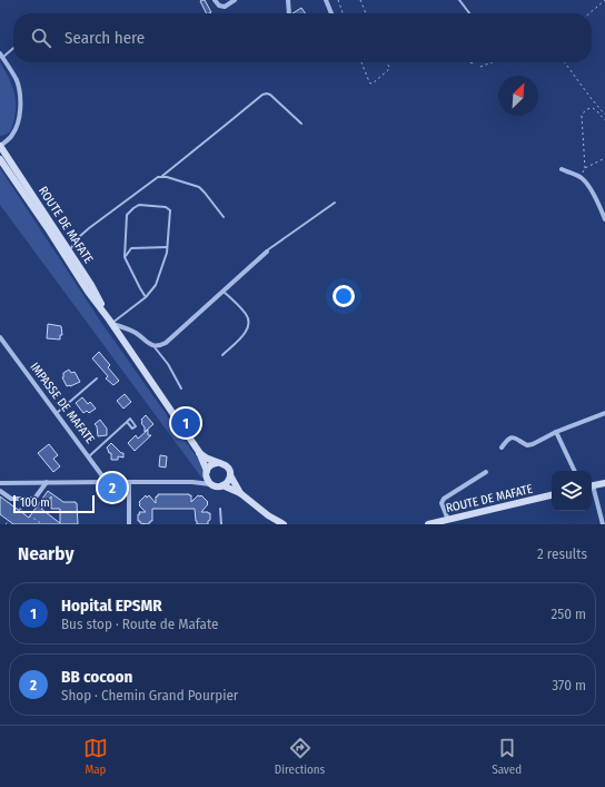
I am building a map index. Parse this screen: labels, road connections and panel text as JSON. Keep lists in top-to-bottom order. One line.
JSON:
{"streets":{"main road":["ROUTE DE MAFATE"],"street":["IMPASSE DE MAFATE"]},"scale_bar":"100 m","north":"top right","page":{"search":"Search here","pins":["1","2"],"scale":"100 m","heading":["Nearby","2 results"],"list":[{"mark":"1","name":"Hopital EPSMR","note":"Bus stop · Route de Mafate","value":"250 m"},{"mark":"2","name":"BB cocoon","note":"Shop · Chemin Grand Pourpier","value":"370 m"}],"nav":["Map","Directions","Saved"]}}
